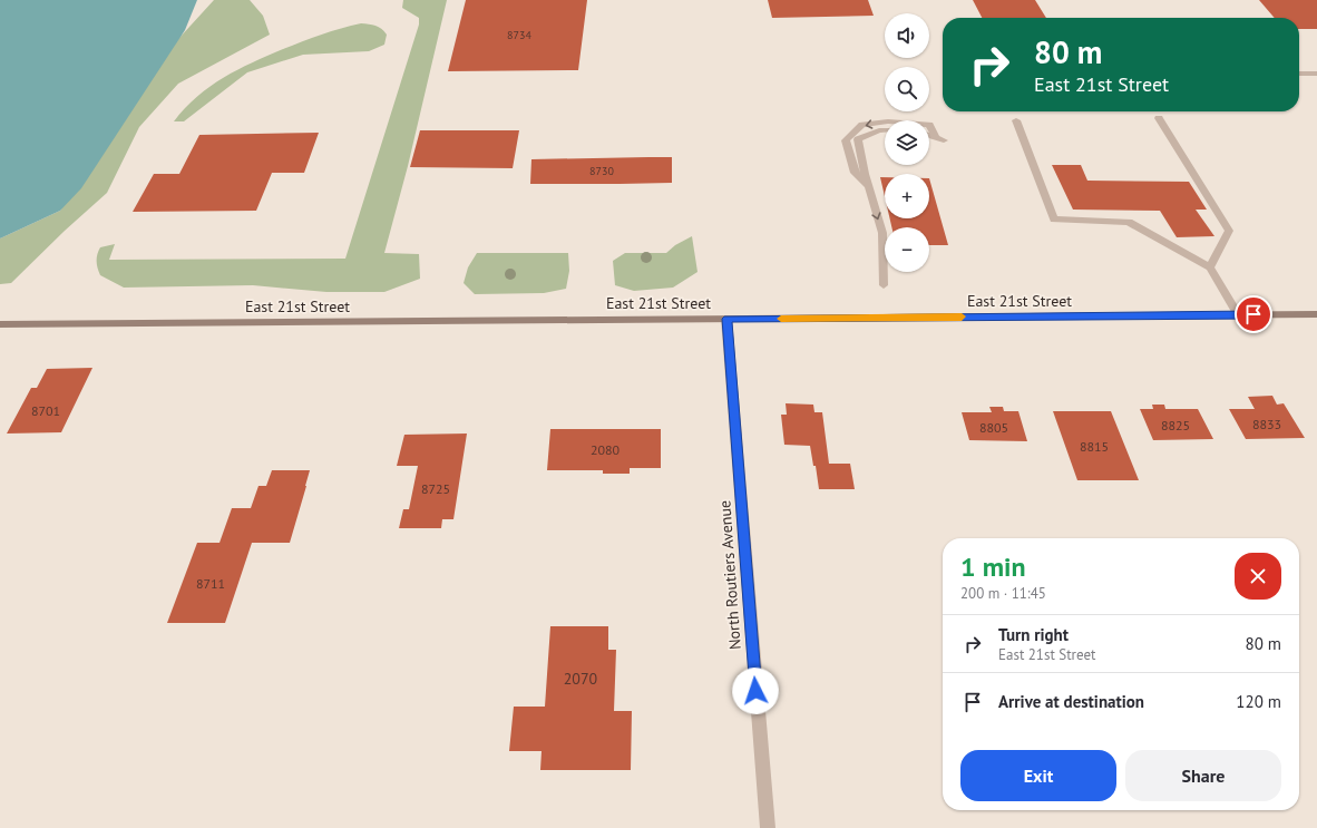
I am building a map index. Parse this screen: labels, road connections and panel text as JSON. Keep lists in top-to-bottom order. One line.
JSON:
{"streets":{"main road":["East 21st Street"],"street":["North Routiers Avenue"]},"crossings":[["East 21st Street","North Routiers Avenue"]],"house_numbers":["8734","8730","8701","8833","8825","8805","8815","2080","8725","8711","2070"],"page":{"map_buttons":["+","−"],"turn":["80 m","East 21st Street"],"heading":["1 min","200 m · 11:45"],"list":[{"name":"Turn right","note":"East 21st Street","value":"80 m"},{"name":"Arrive at destination","value":"120 m"}],"buttons":["Exit","Share"]}}
